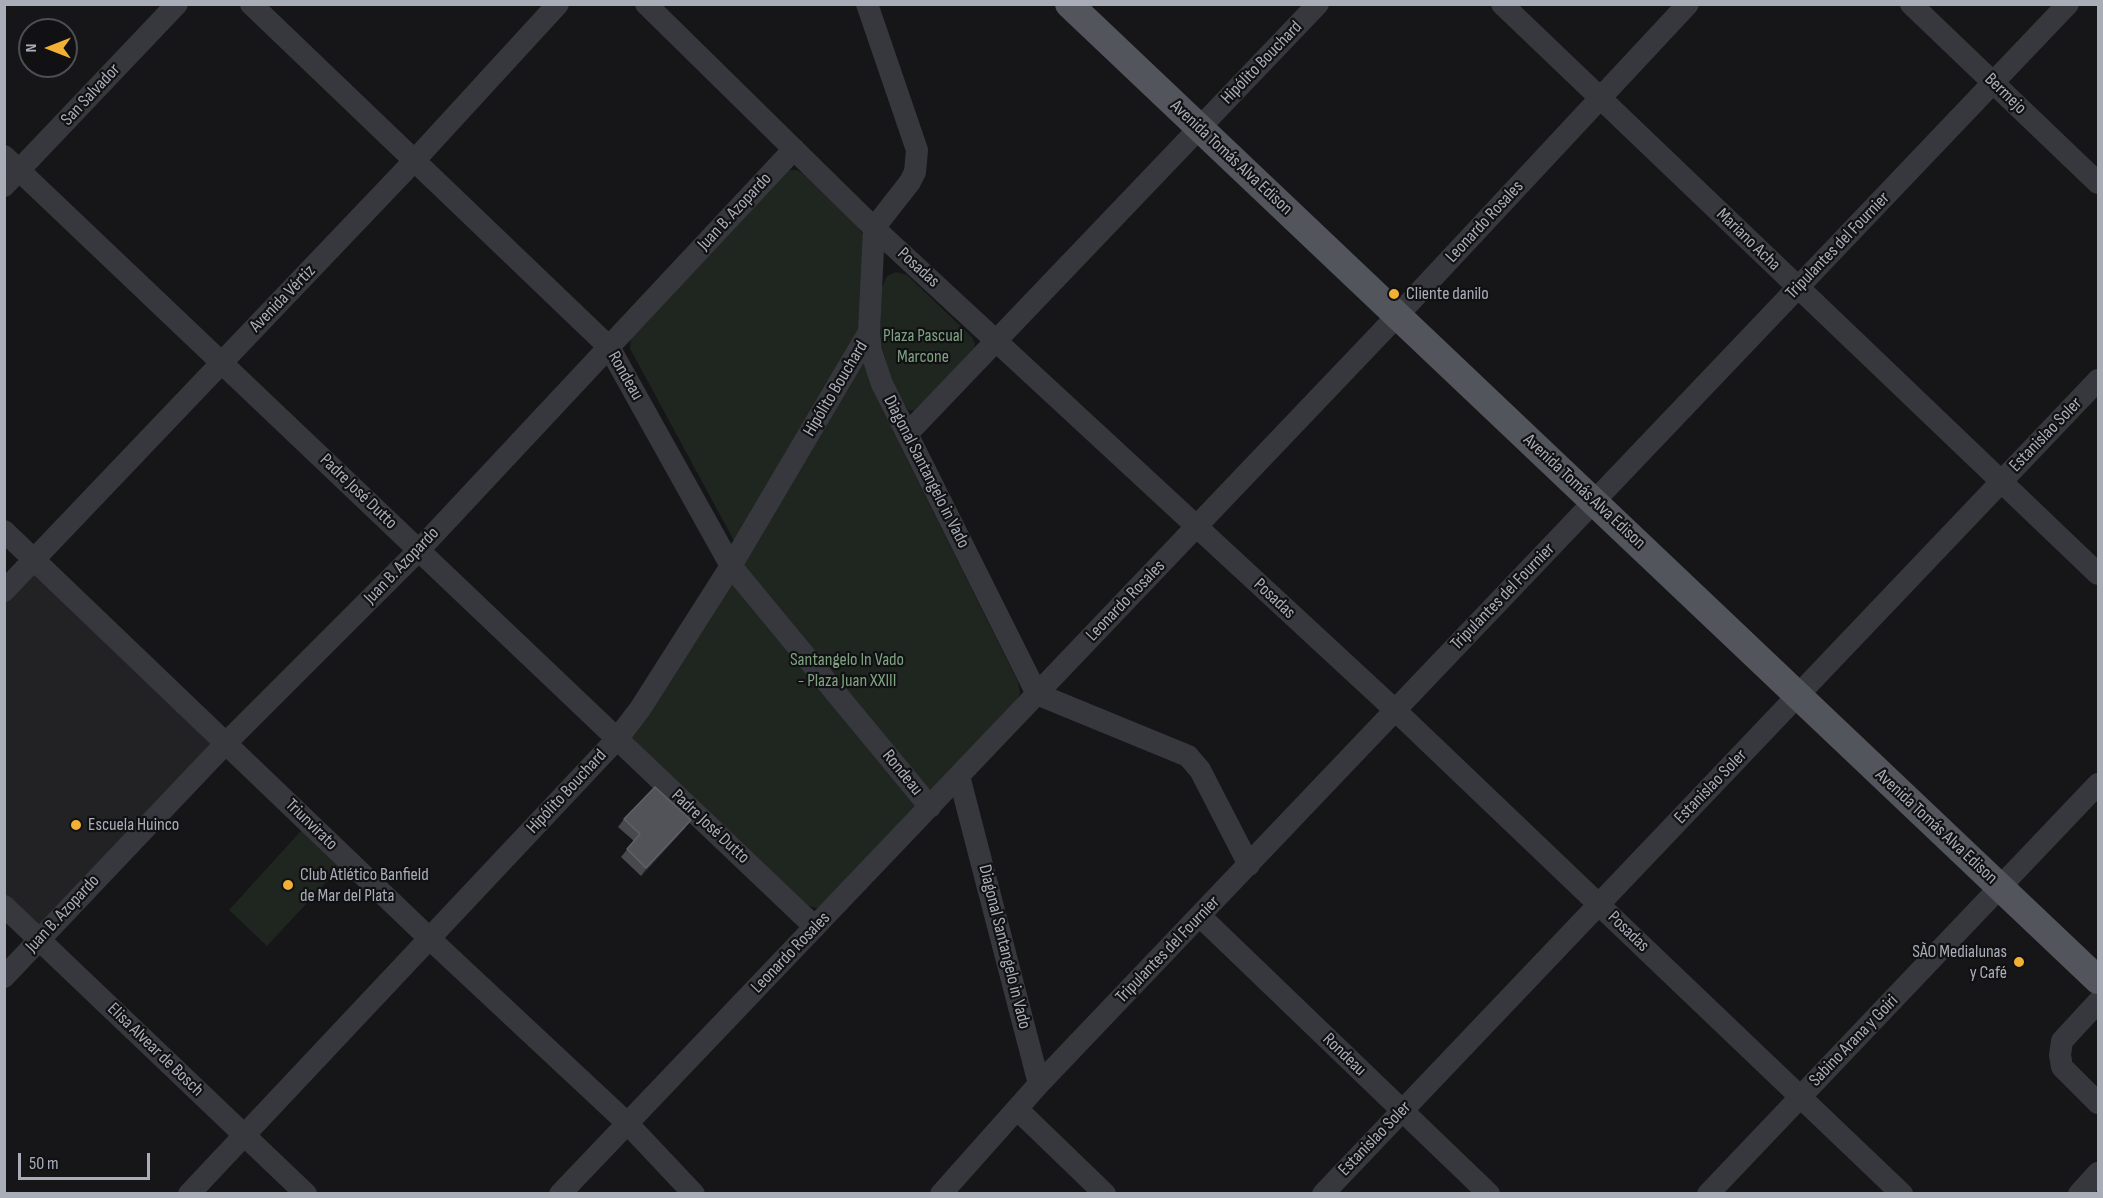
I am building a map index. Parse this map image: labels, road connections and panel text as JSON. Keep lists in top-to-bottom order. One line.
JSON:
{"streets":{"main road":["Avenida Tomás Alva Edison"],"street":["Hipólito Bouchard","Bermejo","San Salvador","Juan B. Azopardo","Leonardo Rosales","Mariano Acha","Tripulantes del Fournier","Posadas","Avenida Vértiz","Rondeau","Estanislao Soler","Diagonal Santangelo in Vado","Padre José Dutto","Triunvirato","Sabino Arana y Goiri","Elisa Alvear de Bosch"]},"crossings":[["Hipólito Bouchard","Avenida Tomás Alva Edison"],["Hipólito Bouchard","Posadas"],["Hipólito Bouchard","Rondeau"],["Hipólito Bouchard","Diagonal Santangelo in Vado"],["Hipólito Bouchard","Padre José Dutto"],["Hipólito Bouchard","Triunvirato"],["Hipólito Bouchard","Elisa Alvear de Bosch"],["Bermejo","Tripulantes del Fournier"],["San Salvador","Padre José Dutto"],["Avenida Tomás Alva Edison","Leonardo Rosales"],["Avenida Tomás Alva Edison","Tripulantes del Fournier"],["Avenida Tomás Alva Edison","Estanislao Soler"],["Avenida Tomás Alva Edison","Sabino Arana y Goiri"],["Juan B. Azopardo","Posadas"],["Juan B. Azopardo","Rondeau"],["Juan B. Azopardo","Padre José Dutto"],["Juan B. Azopardo","Triunvirato"],["Juan B. Azopardo","Elisa Alvear de Bosch"],["Leonardo Rosales","Mariano Acha"],["Leonardo Rosales","Posadas"],["Leonardo Rosales","Rondeau"],["Leonardo Rosales","Diagonal Santangelo in Vado"],["Leonardo Rosales","Padre José Dutto"],["Leonardo Rosales","Triunvirato"],["Mariano Acha","Tripulantes del Fournier"],["Mariano Acha","Estanislao Soler"],["Tripulantes del Fournier","Posadas"],["Tripulantes del Fournier","Rondeau"],["Tripulantes del Fournier","Diagonal Santangelo in Vado"],["Posadas","Estanislao Soler"],["Posadas","Diagonal Santangelo in Vado"],["Posadas","Sabino Arana y Goiri"],["Avenida Vértiz","Rondeau"],["Avenida Vértiz","Padre José Dutto"],["Avenida Vértiz","Triunvirato"],["Rondeau","Estanislao Soler"]],"parks":["Plaza Pascual Marcone","Santangelo In Vado - Plaza Juan XXIII"],"places":["Cliente danilo","Escuela Huinco","Club Atlético Banfield de Mar del Plata","SÃO Medialunas y Café"],"scale_bar":"50 m","north":"left"}
